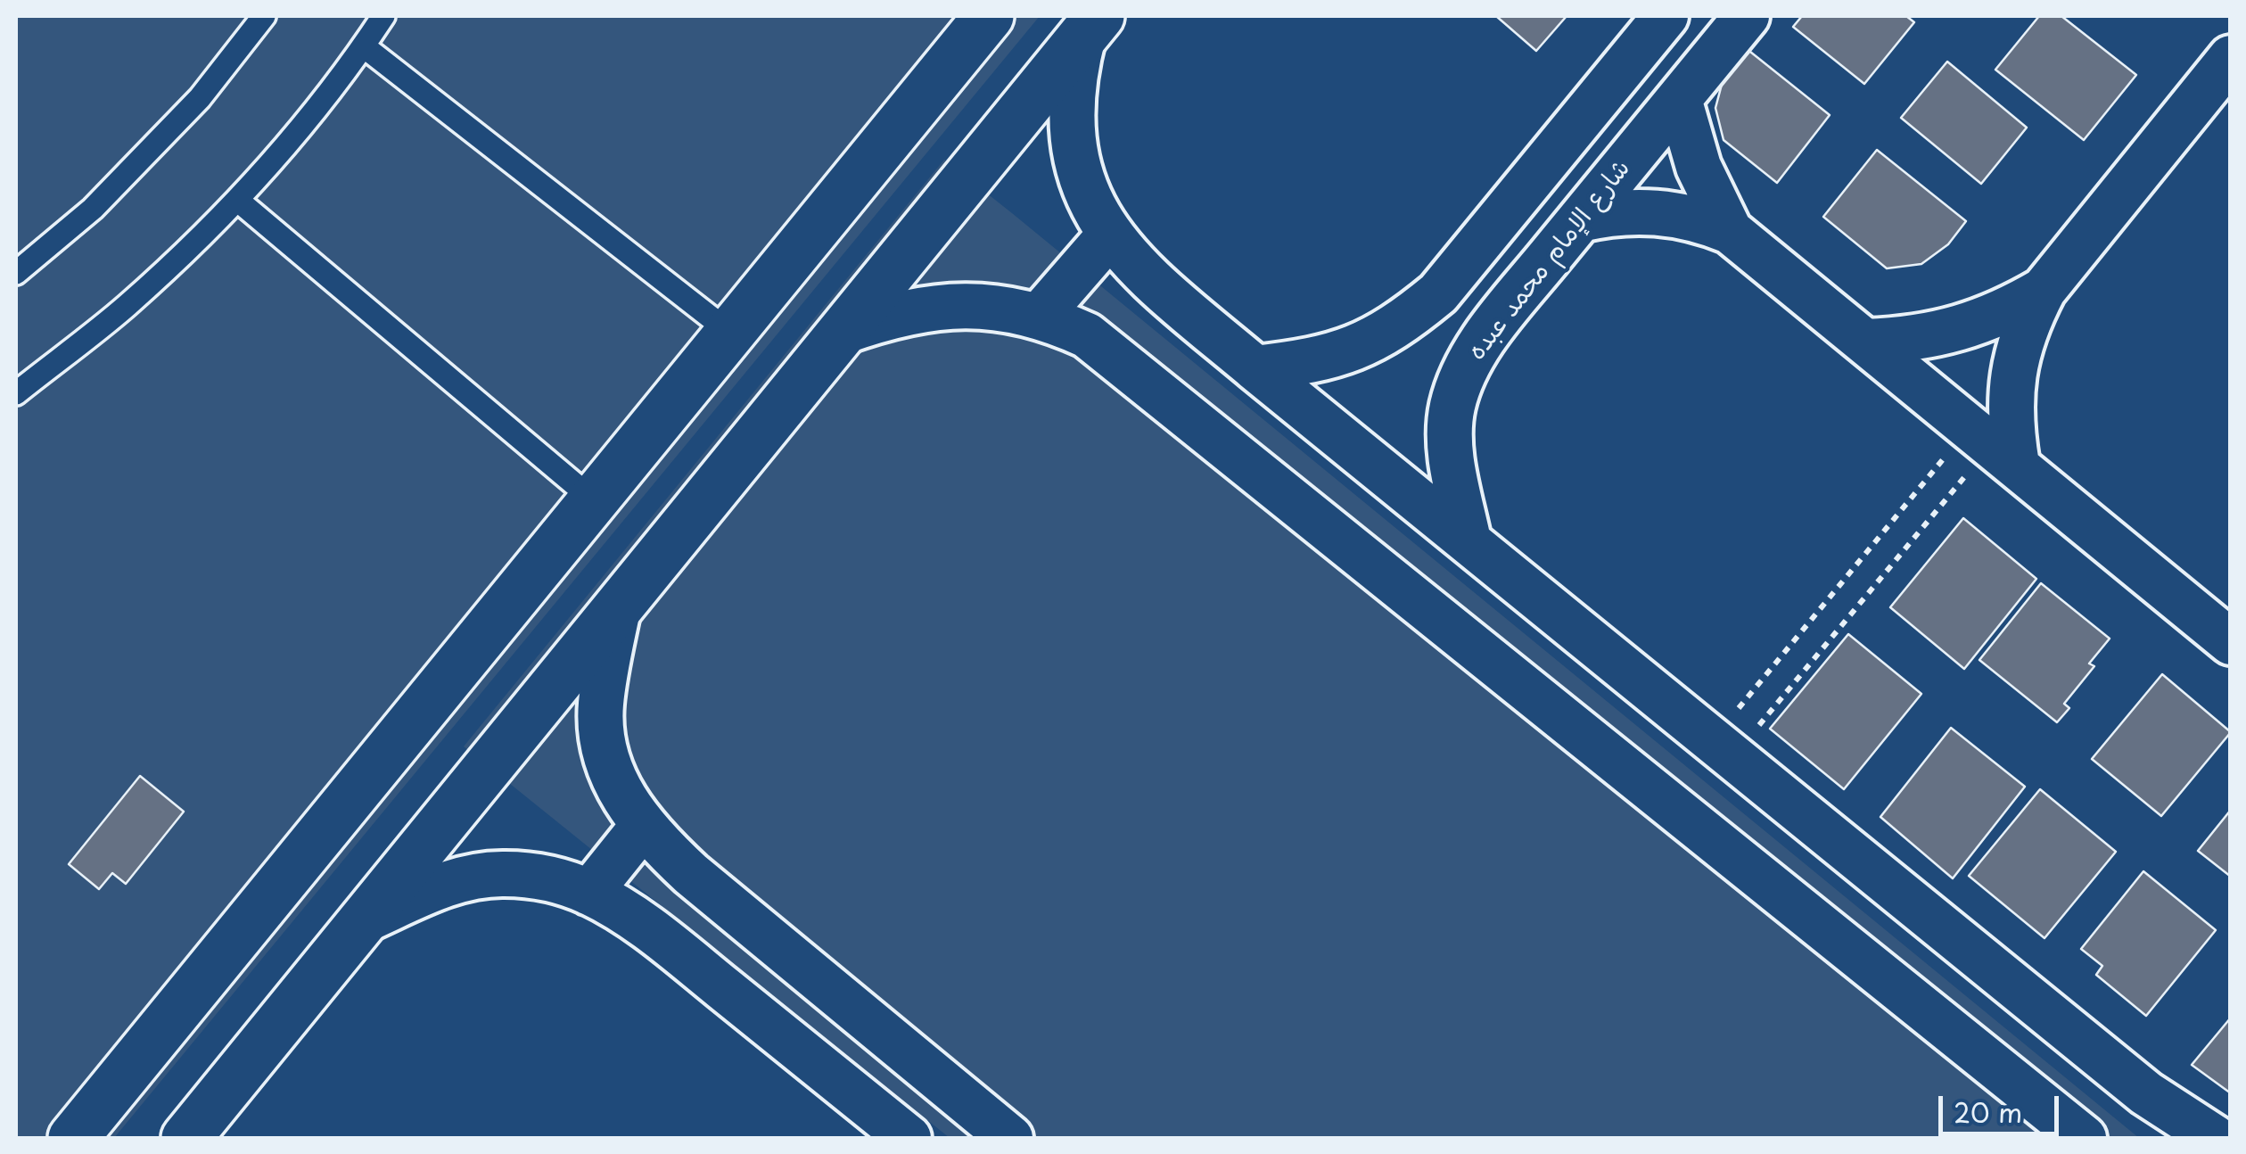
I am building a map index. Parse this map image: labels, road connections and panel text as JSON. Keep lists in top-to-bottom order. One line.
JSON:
{"streets":{"street":["شارع الإمام محمد عبده"]},"scale_bar":"20 m"}
